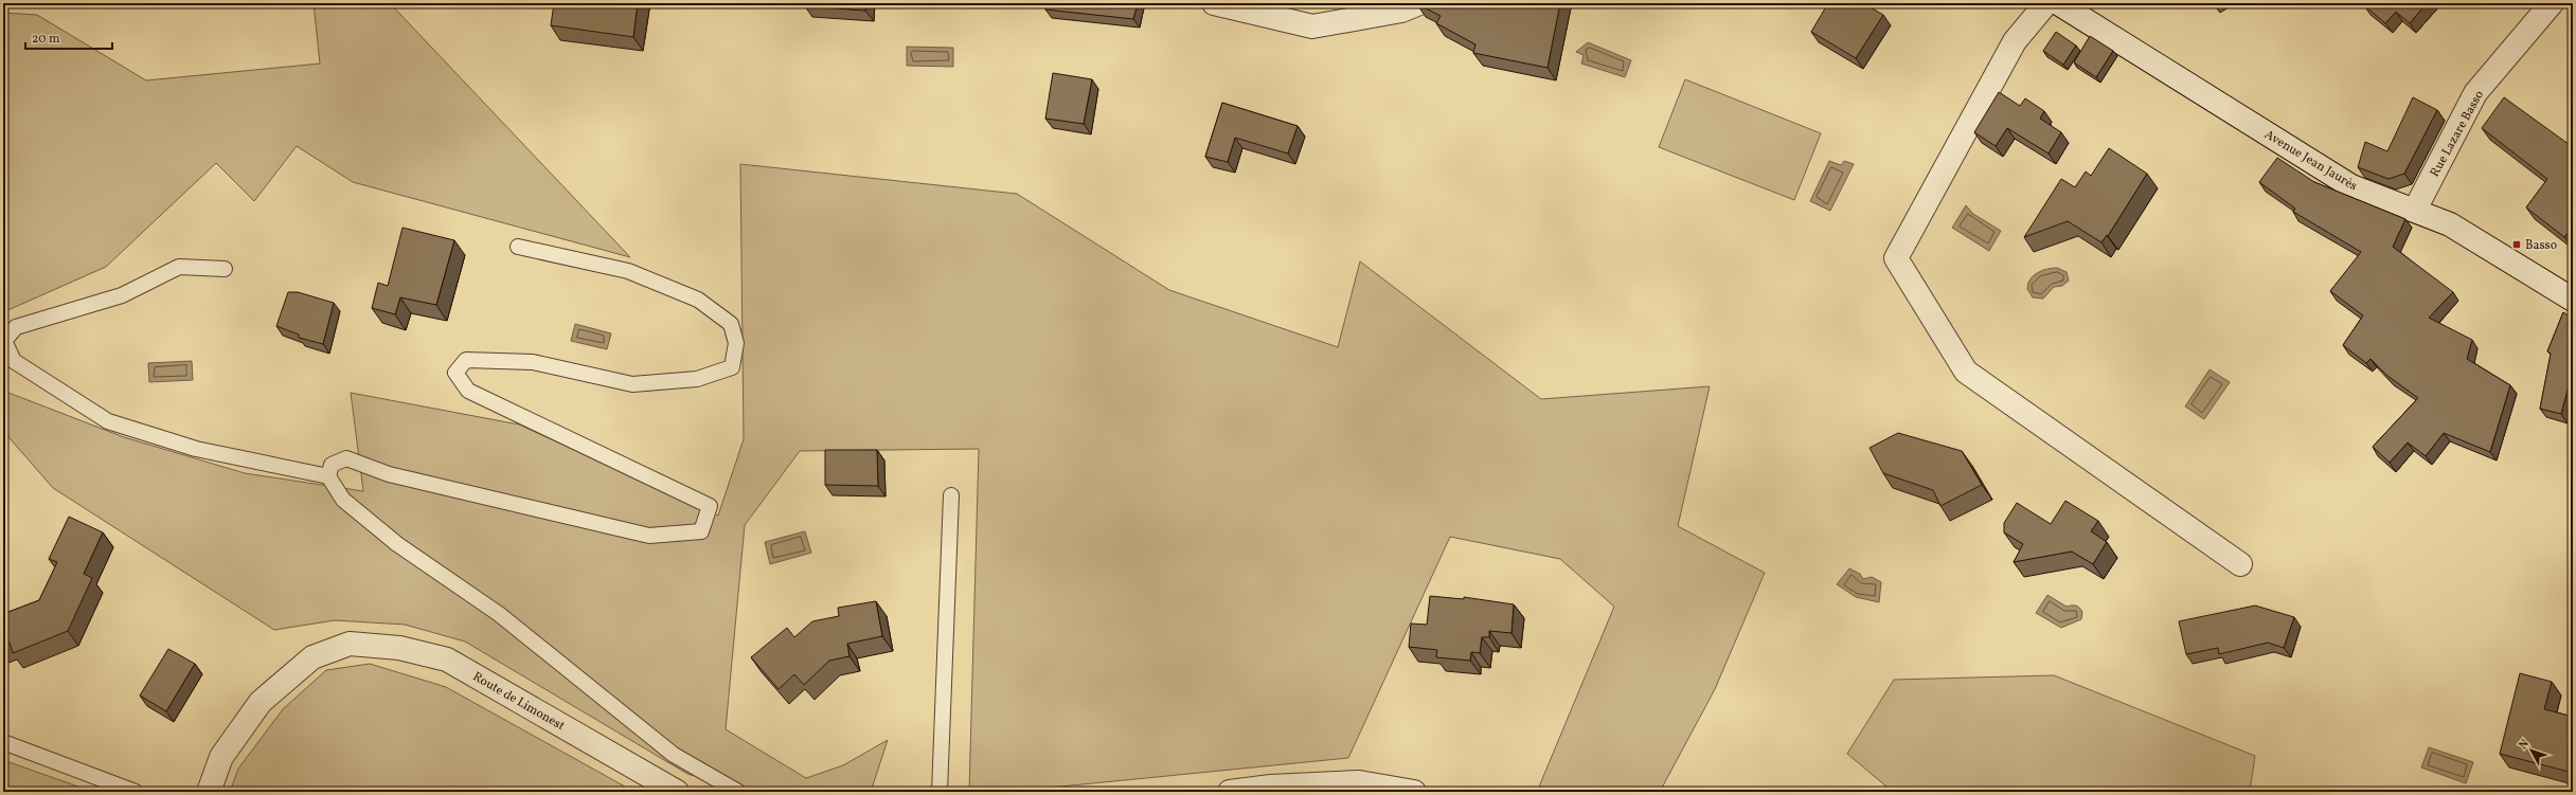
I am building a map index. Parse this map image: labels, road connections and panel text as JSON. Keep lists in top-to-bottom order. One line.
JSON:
{"streets":{"street":["Rue Lazare Basso","Avenue Jean Jaurès","Route de Limonest"]},"crossings":[["Rue Lazare Basso","Avenue Jean Jaurès"]],"places":{"transit":["Basso"]},"scale_bar":"20 m","north":"top left"}
